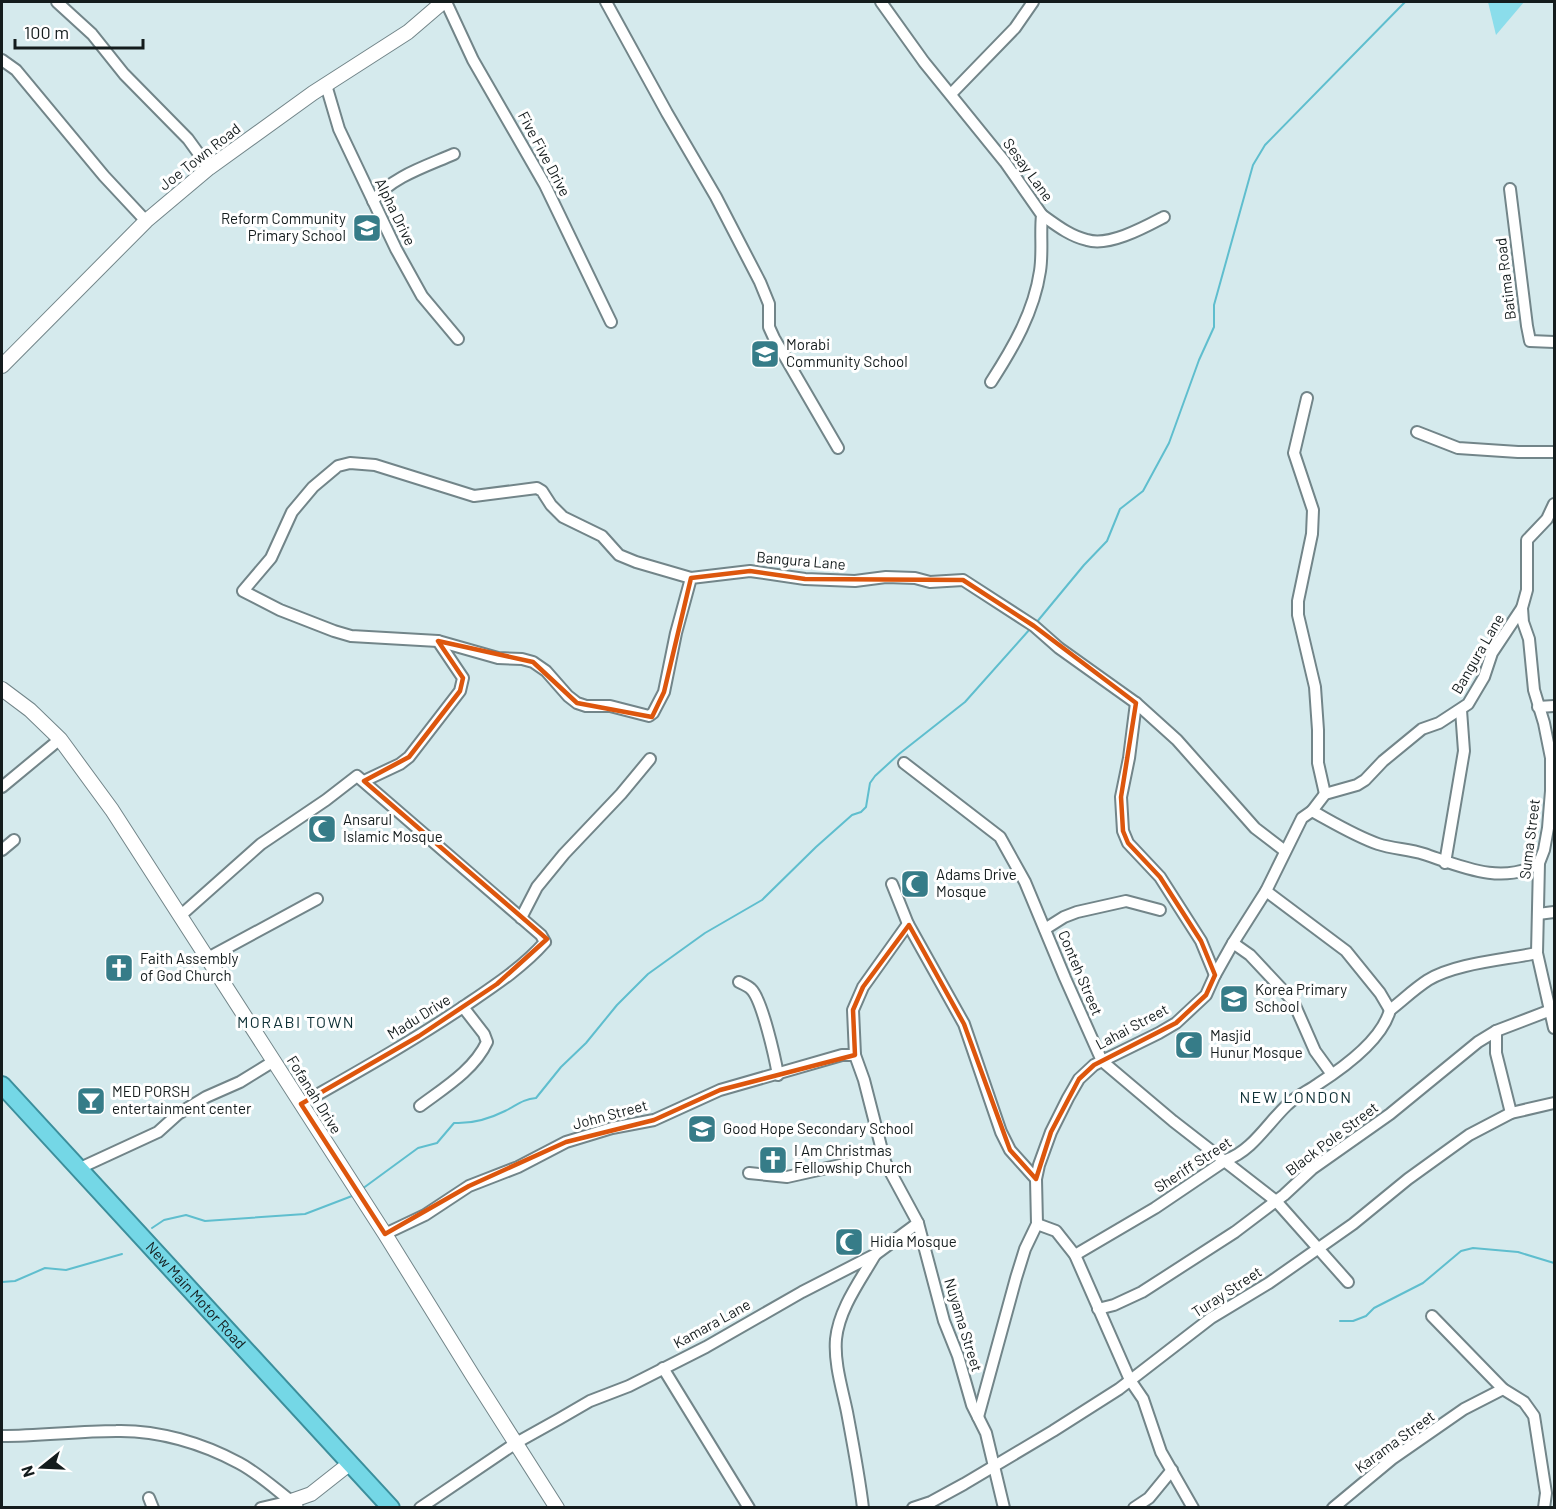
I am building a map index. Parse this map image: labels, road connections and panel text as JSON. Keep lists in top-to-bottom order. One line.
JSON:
{"streets":{"highway":["New Main Motor Road"],"street":["Five Five Drive","Joe Town Road","Sesay Lane","Alpha Drive","Batima Road","Bangura Lane","Suma Street","Conteh Street","Madu Drive","Lahai Street","Fofanah Drive","John Street","Black Pole Street","Sheriff Street","Turay Street","Kamara Lane","Nuyama Street","Karama Street"]},"crossings":[["Five Five Drive","Joe Town Road"],["Joe Town Road","Alpha Drive"],["Bangura Lane","Suma Street"],["Bangura Lane","Lahai Street"],["Suma Street","Black Pole Street"],["Conteh Street","Lahai Street"],["Conteh Street","Black Pole Street"],["Conteh Street","Sheriff Street"],["Conteh Street","Turay Street"],["Madu Drive","Fofanah Drive"],["Lahai Street","Nuyama Street"],["Fofanah Drive","John Street"],["Fofanah Drive","Kamara Lane"],["John Street","Nuyama Street"],["Turay Street","Nuyama Street"],["Kamara Lane","Nuyama Street"]],"districts":["MORABI TOWN","NEW LONDON"],"places":{"school or university":["Reform Community Primary School","Morabi Community School","Korea Primary School","Good Hope Secondary School"],"mosque":["Ansarul Islamic Mosque","Adams Drive Mosque","Masjid Hunur Mosque","Hidia Mosque"],"church":["Faith Assembly of God Church","I Am Christmas Fellowship Church"],"bar":["MED PORSH entertainment center"]},"scale_bar":"100 m","north":"left"}
